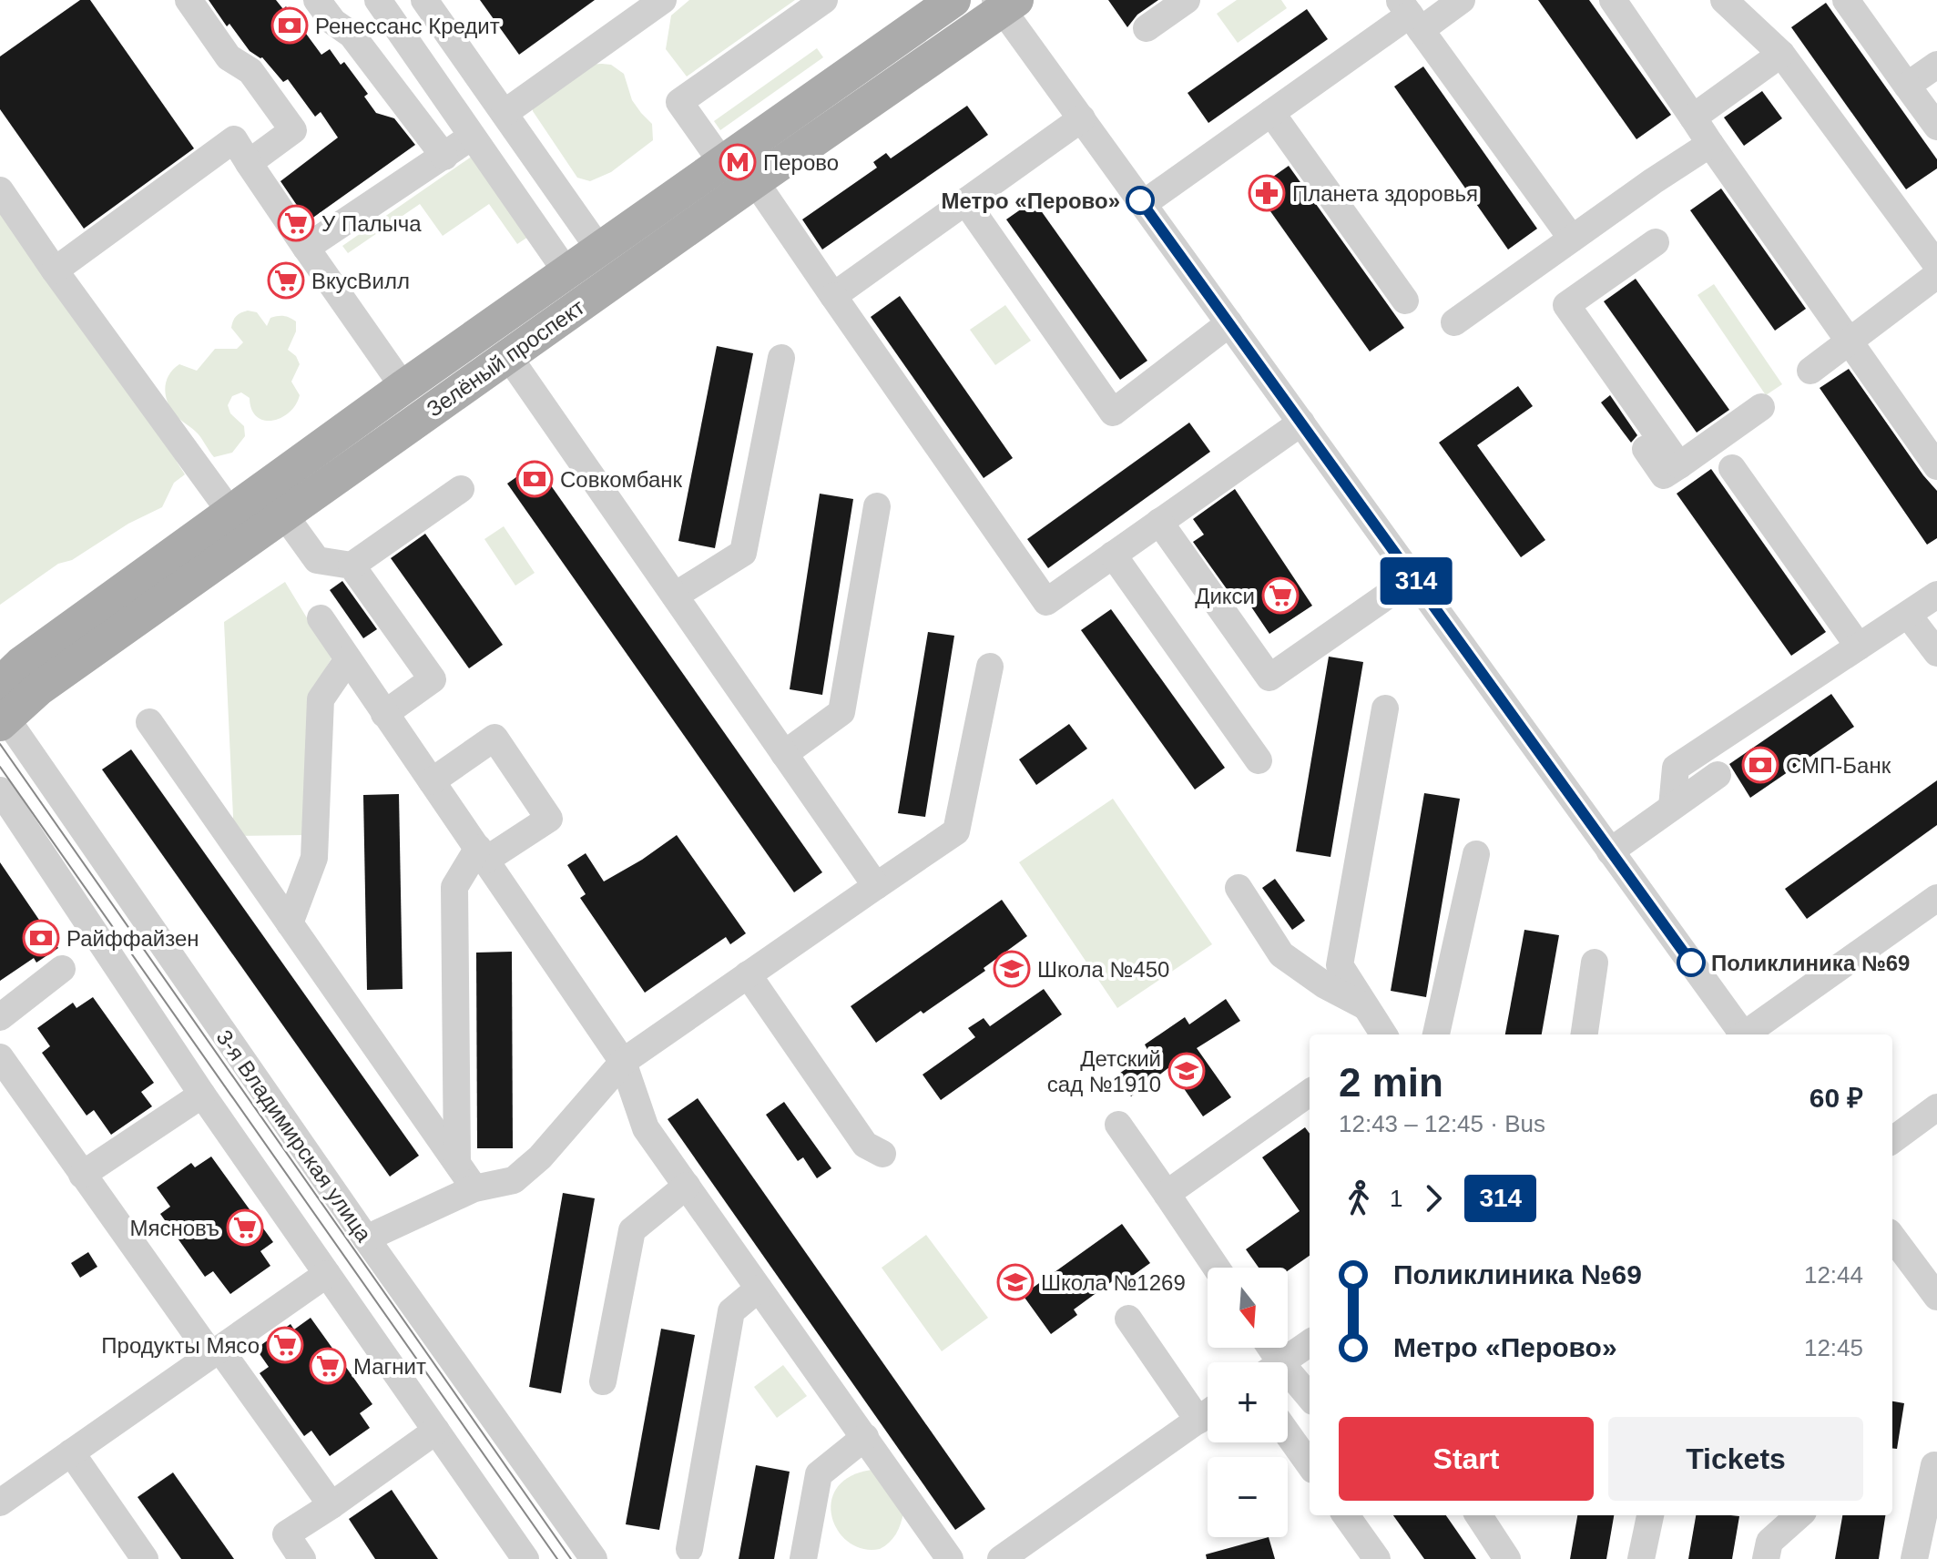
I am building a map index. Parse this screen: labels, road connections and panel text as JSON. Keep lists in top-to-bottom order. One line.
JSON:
{"streets":{"main road":["Зелёный проспект"],"street":["3-я Владимирская улица"]},"crossings":[["Зелёный проспект","3-я Владимирская улица"]],"places":{"bank":["Ренессанс Кредит","Совкомбанк","СМП-Банк","Райффайзен"],"metro station":["Перово"],"pharmacy":["Планета здоровья"],"other":["Метро «Перово»","Поликлиника №69"],"supermarket":["У Палыча","ВкусВилл","Дикси","Мясновъ","Продукты Мясо","Магнит"],"school or university":["Школа №450","Детский сад №1910","Школа №1269"]},"lines":["bus line 314"],"north":"bottom","page":{"on_map":"314","heading":["2 min","12:43 – 12:45 · Bus","60 ₽"],"legs":["1","314"],"list":[{"name":"Поликлиника №69","value":"12:44"},{"name":"Метро «Перово»","value":"12:45"}],"map_buttons":["+","−"],"buttons":["Start","Tickets"]}}
